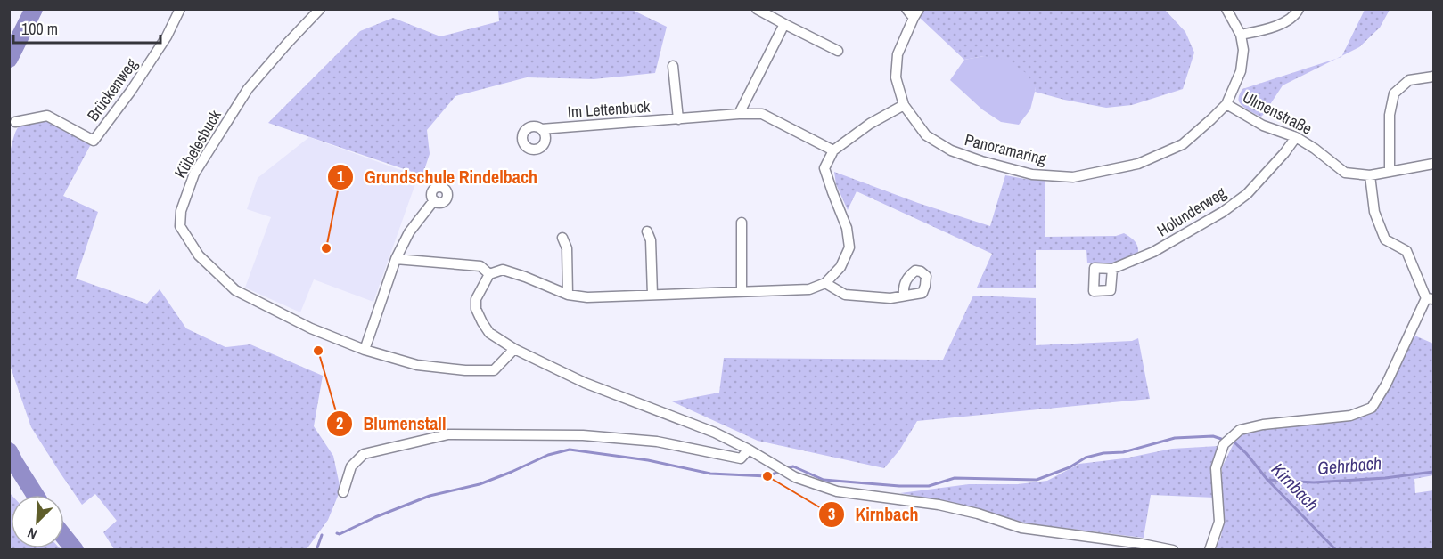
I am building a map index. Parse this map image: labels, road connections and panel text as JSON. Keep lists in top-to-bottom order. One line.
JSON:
{"streets":{"street":["Brückenweg","Im Lettenbuck","Ulmenstraße","Kübelesbuck","Panoramaring","Holunderweg"]},"crossings":[["Ulmenstraße","Panoramaring"],["Ulmenstraße","Holunderweg"]],"water":["Gehrbach","Kirnbach"],"places":["Grundschule Rindelbach","Blumenstall","Kirnbach"],"scale_bar":"100 m","north":"bottom left"}
